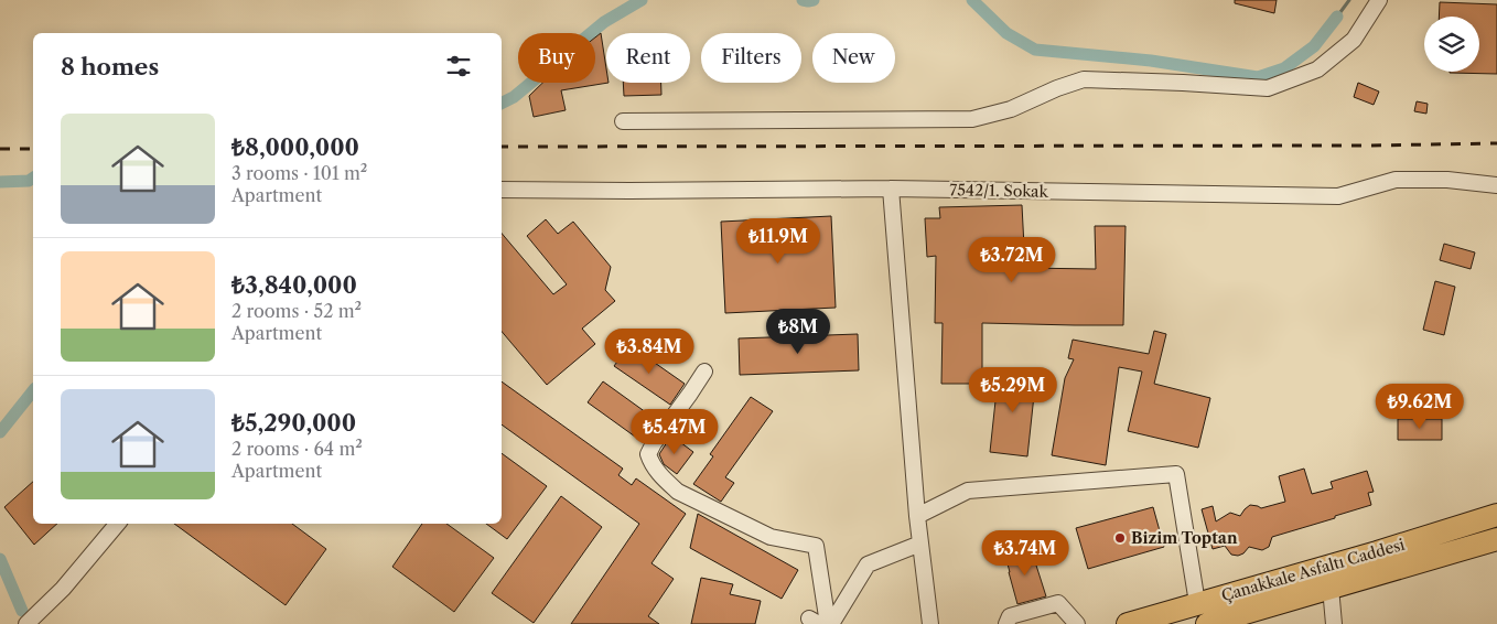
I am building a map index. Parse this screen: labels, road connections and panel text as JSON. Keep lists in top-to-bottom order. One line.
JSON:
{"streets":{"highway":["Çanakkale Asfaltı Caddesi"],"street":["7542/1. Sokak"]},"places":["Bizim Toptan"],"page":{"chip":["Buy","Rent","Filters","New"],"heading":"8 homes","list":[{"name":"₺8,000,000","note":"3 rooms · 101 m² · Apartment"},{"name":"₺3,840,000","note":"2 rooms · 52 m² · Apartment"},{"name":"₺5,290,000","note":"2 rooms · 64 m² · Apartment"}],"price":["₺11.9M","₺3.72M","₺8M","₺3.84M","₺5.29M","₺9.62M","₺5.47M","₺3.74M"]}}
